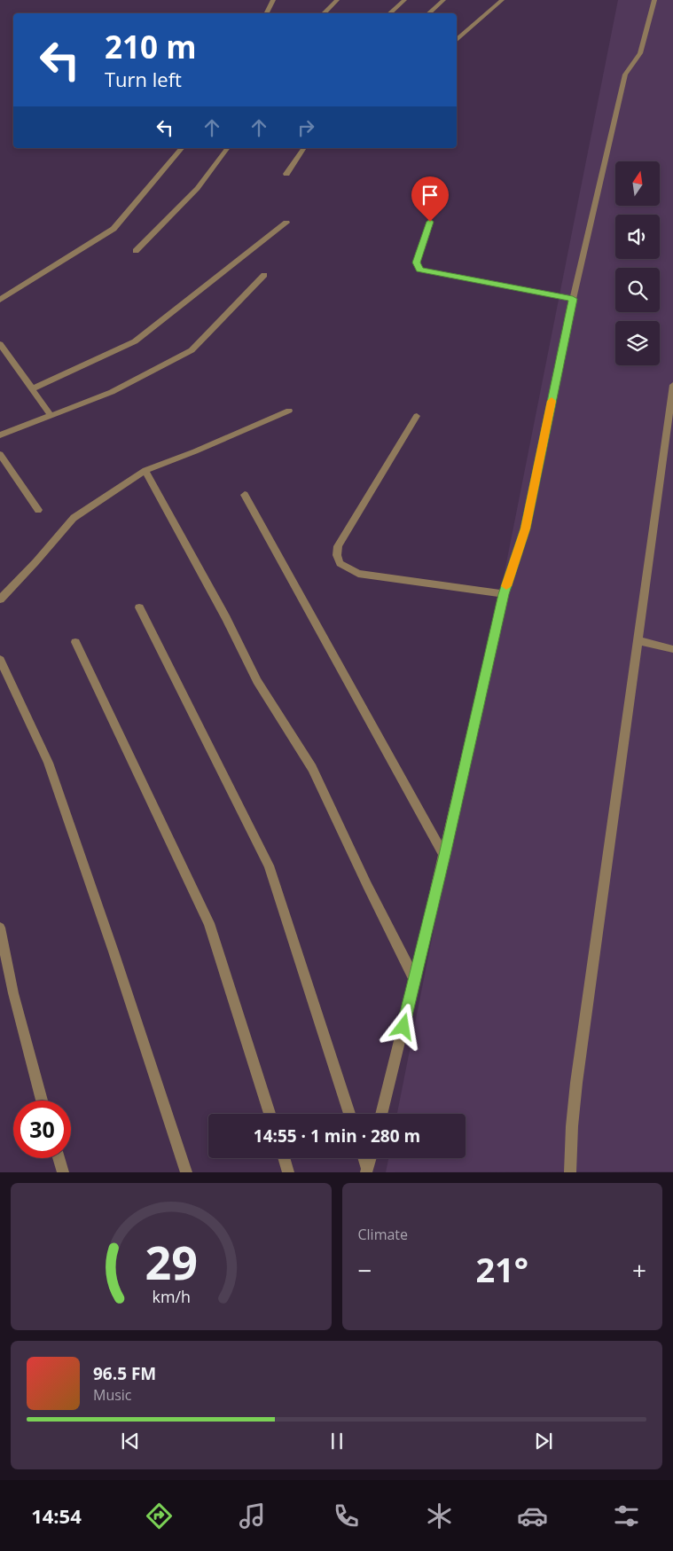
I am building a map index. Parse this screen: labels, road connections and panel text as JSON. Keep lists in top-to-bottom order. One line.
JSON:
{"north":"top","page":{"turn":["210 m","Turn left"],"limit":"30","trip":"14:55 · 1 min · 280 m","tile":"Climate","heat":["−","21°","+"],"song":["96.5 FM","Music"],"tabs":"14:54","gauge":["29","km/h"]}}
